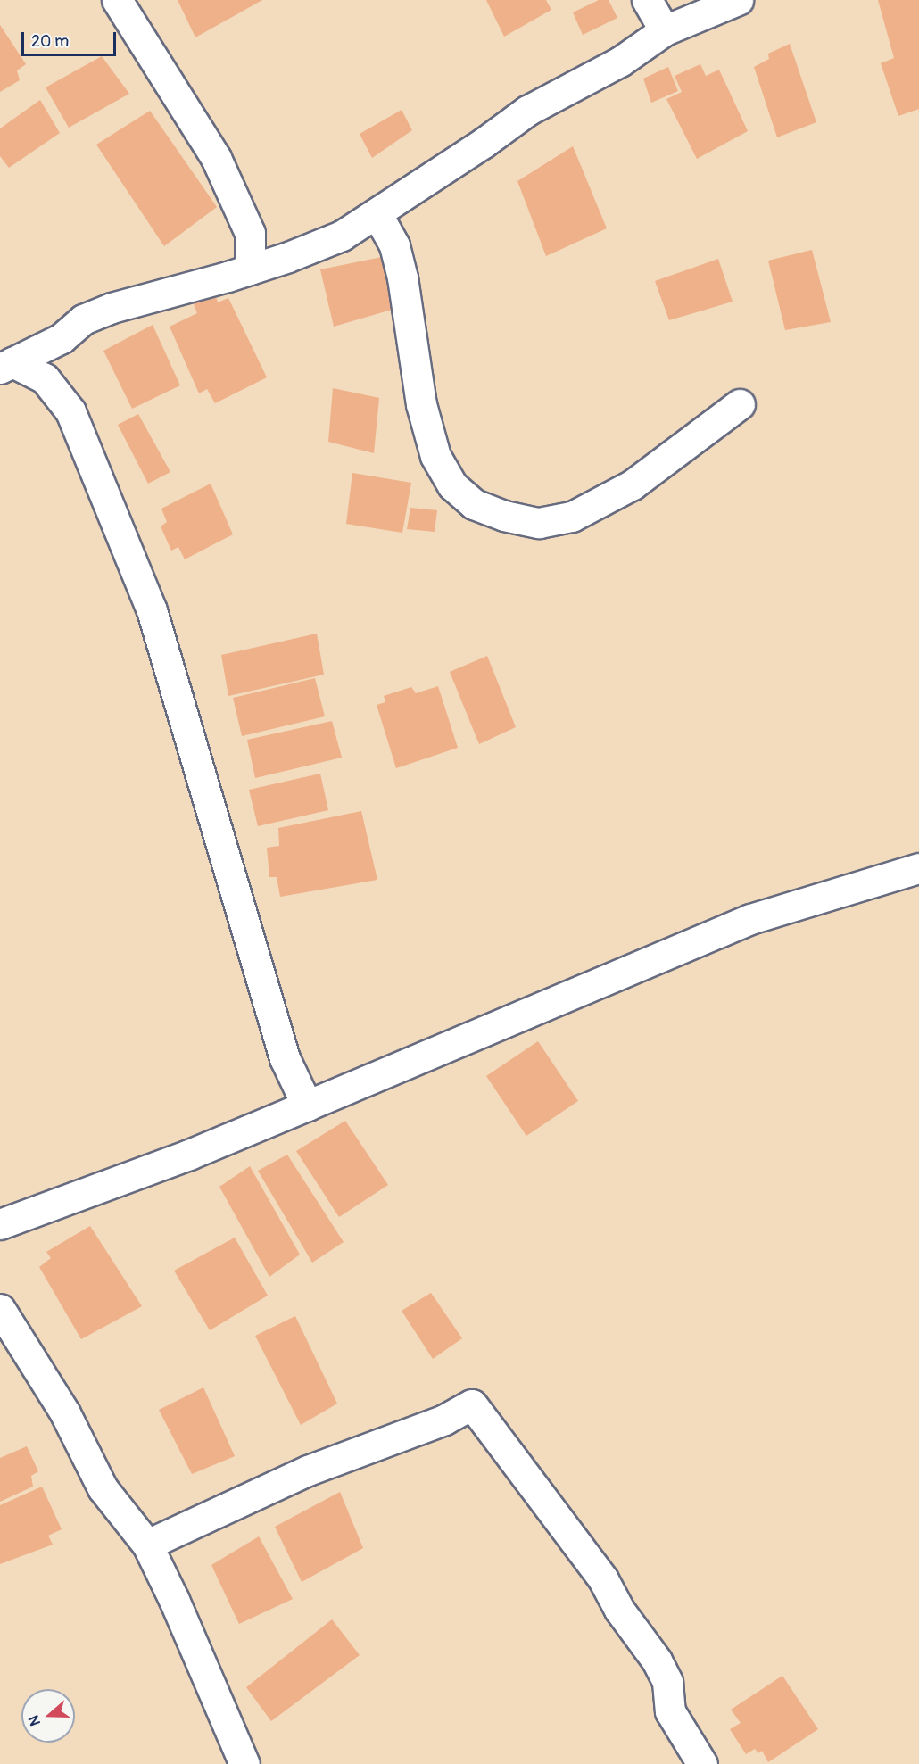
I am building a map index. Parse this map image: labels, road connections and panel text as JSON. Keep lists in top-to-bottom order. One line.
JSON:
{"scale_bar":"20 m","north":"left"}
